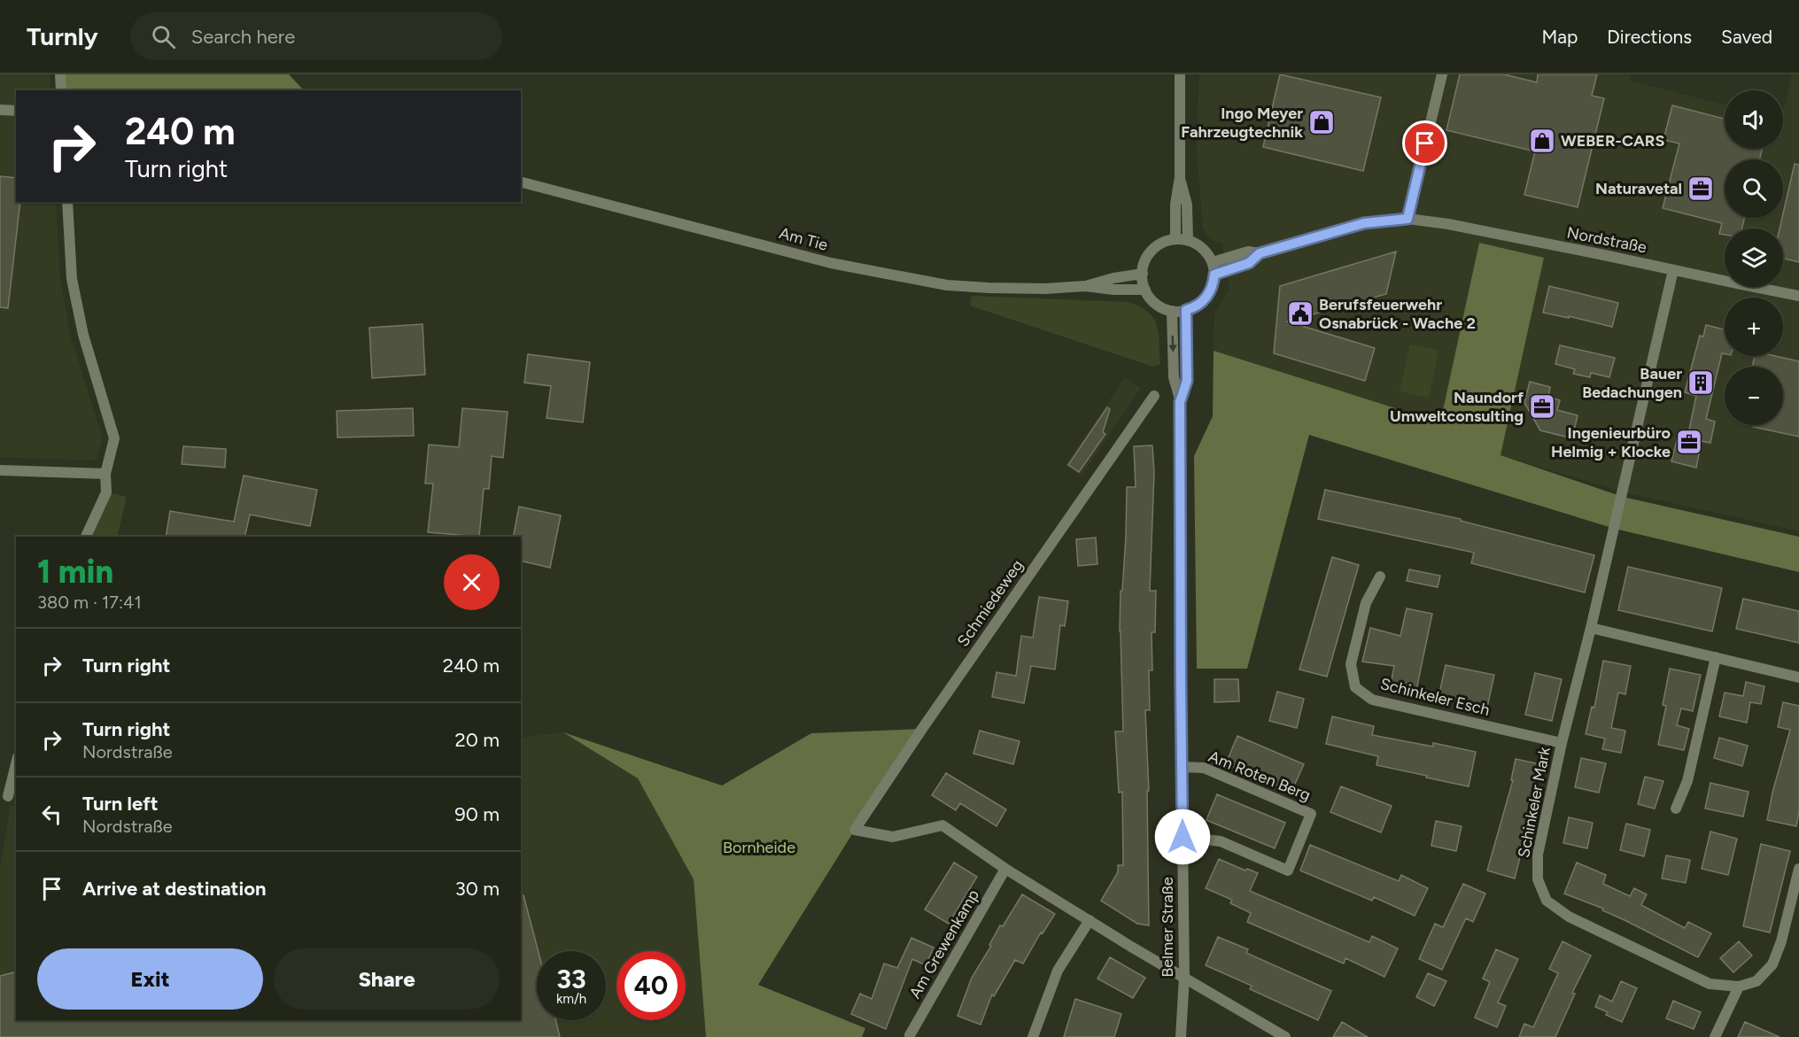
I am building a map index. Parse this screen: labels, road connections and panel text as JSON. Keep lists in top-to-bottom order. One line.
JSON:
{"streets":{"street":["Am Tie","Nordstraße","Schmiedeweg","Schinkeler Esch","Am Roten Berg","Schinkeler Mark","Belmer Straße","Am Grewenkamp"]},"crossings":[["Am Tie","Nordstraße"],["Am Tie","Belmer Straße"],["Nordstraße","Schinkeler Mark"],["Nordstraße","Belmer Straße"],["Schmiedeweg","Am Grewenkamp"],["Schinkeler Esch","Schinkeler Mark"],["Am Roten Berg","Belmer Straße"]],"parks":["Bornheide"],"places":{"shop":["Ingo Meyer Fahrzeugtechnik","WEBER-CARS"],"office":["Naturavetal","Naundorf Umweltconsulting","Ingenieurbüro Helmig + Klocke"],"public building":["Berufsfeuerwehr Osnabrück - Wache 2"],"building":["Bauer Bedachungen"]},"page":{"header":"Turnly","search":"Search here","nav":["Map","Directions","Saved"],"map_buttons":["+","−"],"turn":["240 m","Turn right"],"heading":["1 min","380 m · 17:41"],"list":[{"name":"Turn right","value":"240 m"},{"name":"Turn right","note":"Nordstraße","value":"20 m"},{"name":"Turn left","note":"Nordstraße","value":"90 m"},{"name":"Arrive at destination","value":"30 m"}],"buttons":["Exit","Share"],"speed":"33 km/h","limit":"40"}}
